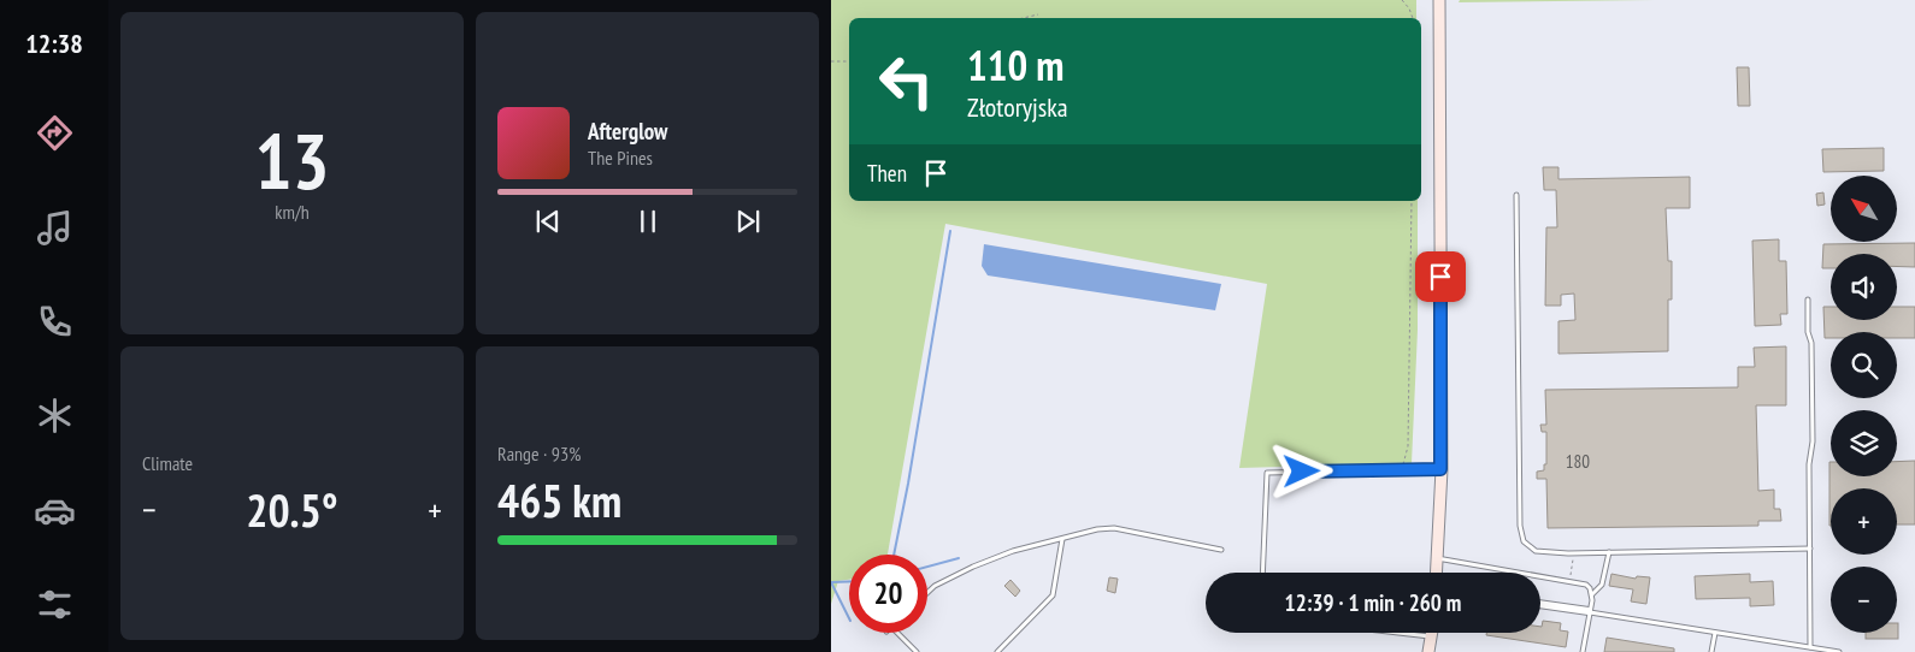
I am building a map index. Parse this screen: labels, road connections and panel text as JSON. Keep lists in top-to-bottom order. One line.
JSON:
{"house_numbers":["180"],"north":"top left","page":{"tabs":"12:38","tile":[["13","km/h"],"Climate",["Range · 93%","465 km"]],"turn":["110 m","Złotoryjska"],"song":["Afterglow","The Pines"],"then":"Then","map_buttons":["+","−"],"heat":["−","20.5°","+"],"limit":"20","trip":"12:39 · 1 min · 260 m"}}
